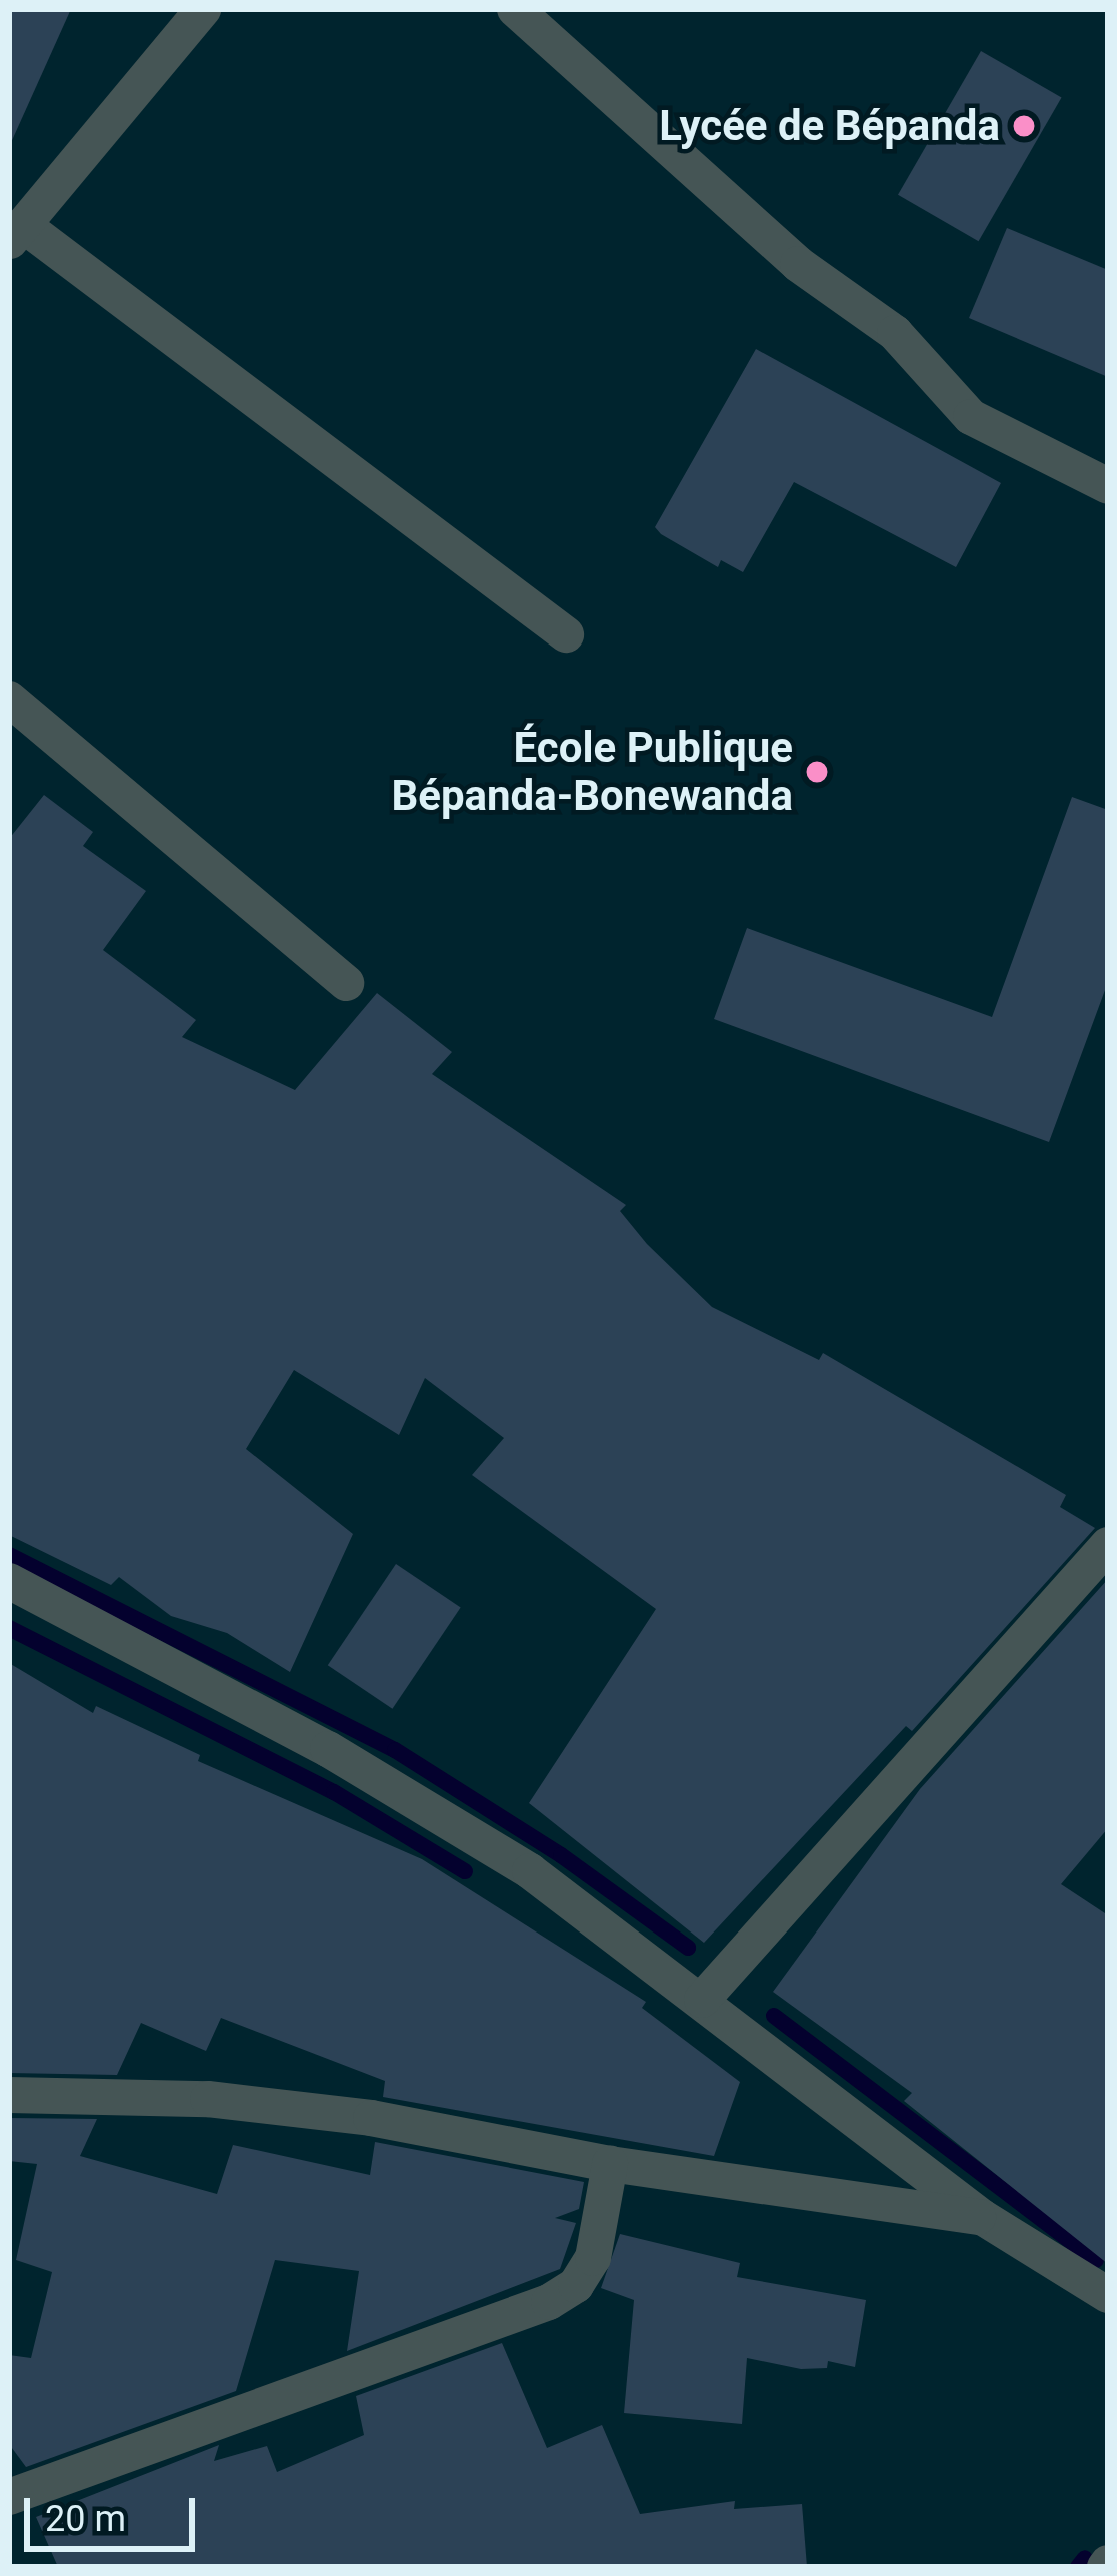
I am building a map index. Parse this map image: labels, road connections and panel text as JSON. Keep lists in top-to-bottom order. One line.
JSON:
{"places":["Lycée de Bépanda","École Publique Bépanda-Bonewanda"],"scale_bar":"20 m"}
